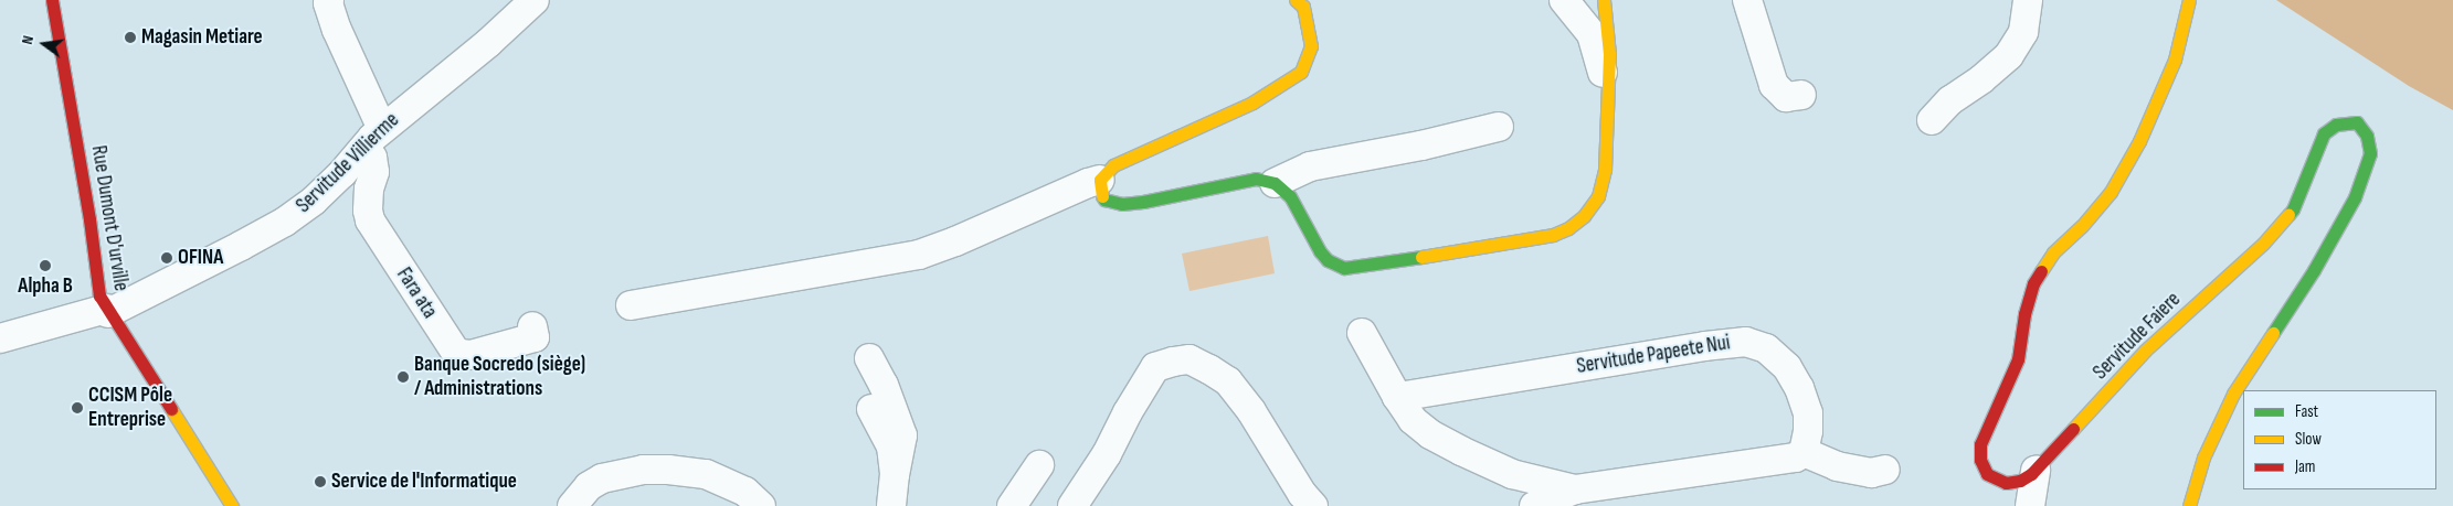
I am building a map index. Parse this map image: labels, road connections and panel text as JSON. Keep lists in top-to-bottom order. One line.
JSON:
{"streets":{"street":["Servitude Villierme","Rue Dumont D'urville","Fara ata","Servitude Faiere","Servitude Papeete Nui"]},"crossings":[["Servitude Villierme","Rue Dumont D'urville"],["Servitude Villierme","Fara ata"]],"places":["Magasin Metiare","OFINA","Alpha B","Banque Socredo (siège) / Administrations","CCISM Pôle Entreprise","Service de l'Informatique"],"legend":["Fast","Slow","Jam"],"north":"left"}
